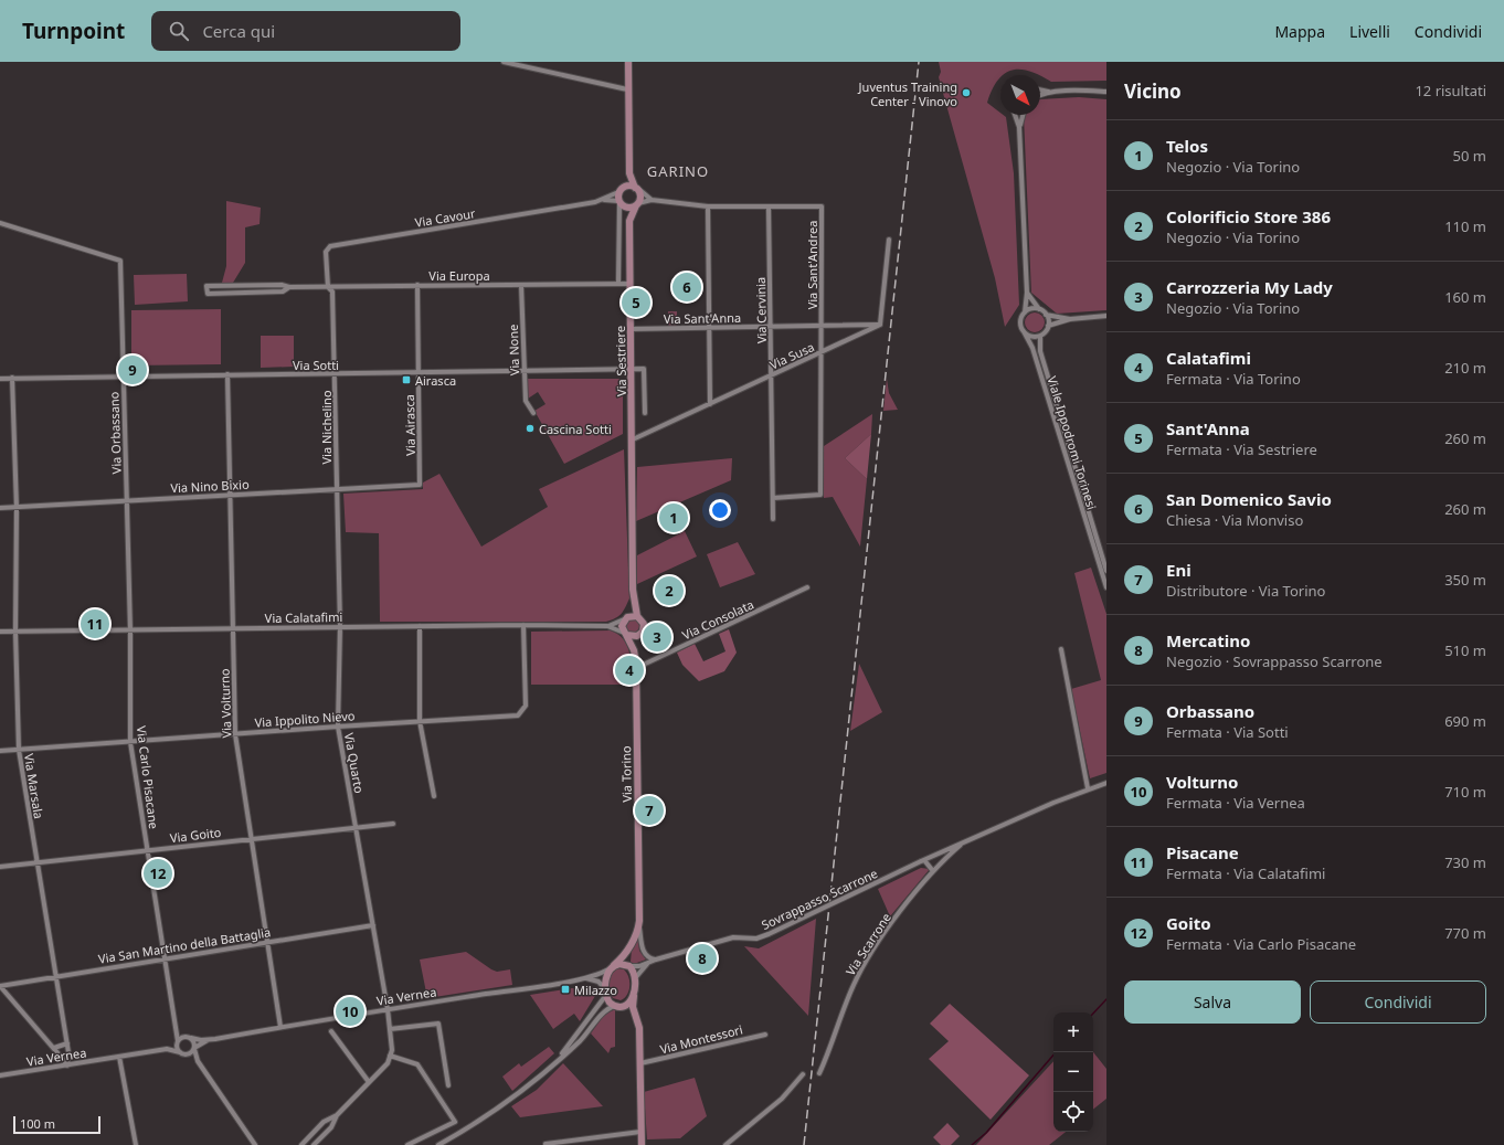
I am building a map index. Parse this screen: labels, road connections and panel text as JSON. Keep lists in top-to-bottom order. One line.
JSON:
{"streets":{"main road":["Via Sestriere","Via Torino"],"street":["Via Cavour","Via Sant'Andrea","Via Europa","Via Cervinia","Via Sant'Anna","Via None","Via Susa","Via Sotti","Via Airasca","Via Nichelino","Via Orbassano","Viale Ippodromi Torinesi","Via Nino Bixio","Via Calatafimi","Via Consolata","Via Volturno","Via Ippolito Nievo","Via Quarto","Via Carlo Pisacane","Via Marsala","Via Goito","Sovrappasso Scarrone","Via Scarrone","Via San Martino della Battaglia","Via Vernea","Via Montessori"]},"crossings":[["Via Cavour","Via Europa"],["Via Cavour","Via Nichelino"],["Via Sant'Andrea","Via Cervinia"],["Via Sant'Andrea","Via Sant'Anna"],["Via Sant'Andrea","Via Susa"],["Via Europa","Via None"],["Via Europa","Via Sestriere"],["Via Europa","Via Airasca"],["Via Europa","Via Nichelino"],["Via Cervinia","Via Sant'Anna"],["Via Cervinia","Via Susa"],["Via Sant'Anna","Via Susa"],["Via Sant'Anna","Via Sestriere"],["Via None","Via Sotti"],["Via Susa","Via Sestriere"],["Via Sestriere","Via Sotti"],["Via Sestriere","Via Torino"],["Via Sotti","Via Airasca"],["Via Sotti","Via Nichelino"],["Via Sotti","Via Orbassano"],["Via Sotti","Via Volturno"],["Via Sotti","Via Marsala"],["Via Airasca","Via Nino Bixio"],["Via Nichelino","Via Nino Bixio"],["Via Nichelino","Via Quarto"],["Via Orbassano","Via Nino Bixio"],["Via Orbassano","Via Carlo Pisacane"],["Via Nino Bixio","Via Volturno"],["Via Nino Bixio","Via Quarto"],["Via Nino Bixio","Via Carlo Pisacane"],["Via Nino Bixio","Via Marsala"],["Via Calatafimi","Via Volturno"],["Via Calatafimi","Via Ippolito Nievo"],["Via Calatafimi","Via Quarto"],["Via Calatafimi","Via Torino"],["Via Calatafimi","Via Carlo Pisacane"],["Via Calatafimi","Via Marsala"],["Via Consolata","Via Torino"],["Via Volturno","Via Ippolito Nievo"],["Via Volturno","Via Goito"],["Via Volturno","Via San Martino della Battaglia"],["Via Volturno","Via Vernea"],["Via Ippolito Nievo","Via Quarto"],["Via Ippolito Nievo","Via Carlo Pisacane"],["Via Ippolito Nievo","Via Marsala"],["Via Quarto","Via Goito"],["Via Quarto","Via San Martino della Battaglia"],["Via Quarto","Via Vernea"],["Via Carlo Pisacane","Via Goito"],["Via Carlo Pisacane","Via San Martino della Battaglia"],["Via Marsala","Via Goito"],["Via Marsala","Via San Martino della Battaglia"],["Via Marsala","Via Vernea"],["Sovrappasso Scarrone","Via Scarrone"]],"districts":["GARINO"],"places":{"other":["Juventus Training Center - Vinovo","Cascina Sotti"],"transit":["Airasca","Milazzo"]},"scale_bar":"100 m","north":"bottom right","page":{"header":"Turnpoint","search":"Cerca qui","nav":["Mappa","Livelli","Condividi"],"heading":["Vicino","12 risultati"],"list":[{"mark":"1","name":"Telos","note":"Negozio · Via Torino","value":"50 m"},{"mark":"2","name":"Colorificio Store 386","note":"Negozio · Via Torino","value":"110 m"},{"mark":"3","name":"Carrozzeria My Lady","note":"Negozio · Via Torino","value":"160 m"},{"mark":"4","name":"Calatafimi","note":"Fermata · Via Torino","value":"210 m"},{"mark":"5","name":"Sant'Anna","note":"Fermata · Via Sestriere","value":"260 m"},{"mark":"6","name":"San Domenico Savio","note":"Chiesa · Via Monviso","value":"260 m"},{"mark":"7","name":"Eni","note":"Distributore · Via Torino","value":"350 m"},{"mark":"8","name":"Mercatino","note":"Negozio · Sovrappasso Scarrone","value":"510 m"},{"mark":"9","name":"Orbassano","note":"Fermata · Via Sotti","value":"690 m"},{"mark":"10","name":"Volturno","note":"Fermata · Via Vernea","value":"710 m"},{"mark":"11","name":"Pisacane","note":"Fermata · Via Calatafimi","value":"730 m"},{"mark":"12","name":"Goito","note":"Fermata · Via Carlo Pisacane","value":"770 m"}],"pins":["6","5","9","1","2","11","3","4","7","12","8","10"],"buttons":["Salva","Condividi"],"map_buttons":["+","−"],"scale":"100 m"}}
